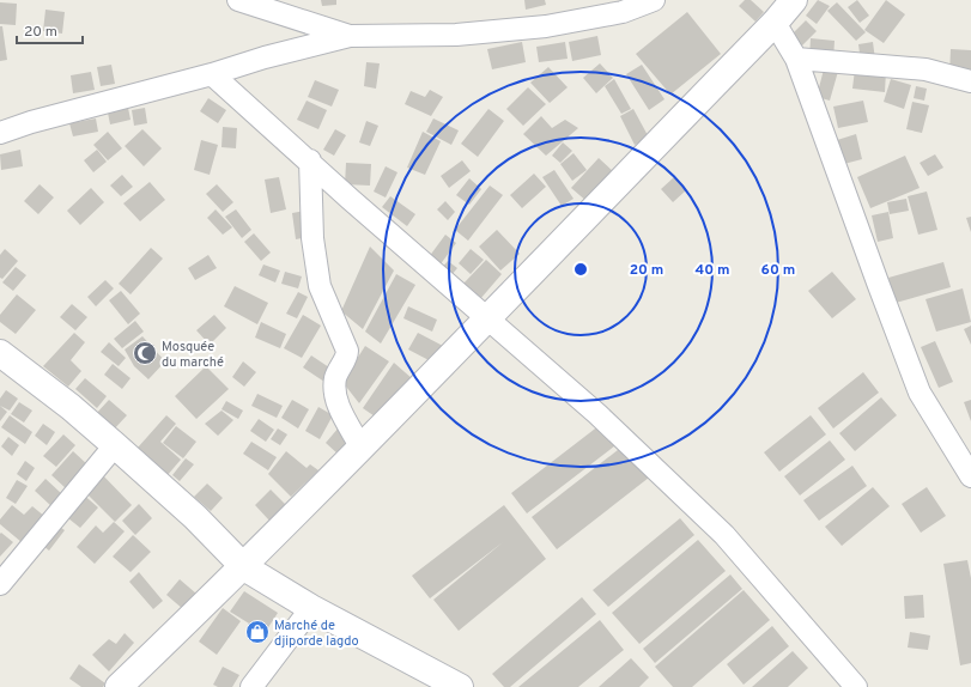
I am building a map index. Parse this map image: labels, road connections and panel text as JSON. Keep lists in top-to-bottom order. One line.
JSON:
{"places":{"mosque":["Mosquée du marché"],"shop":["Marché de djiporde lagdo"]},"scale_bar":"20 m","rings":["20 m","40 m","60 m"]}
